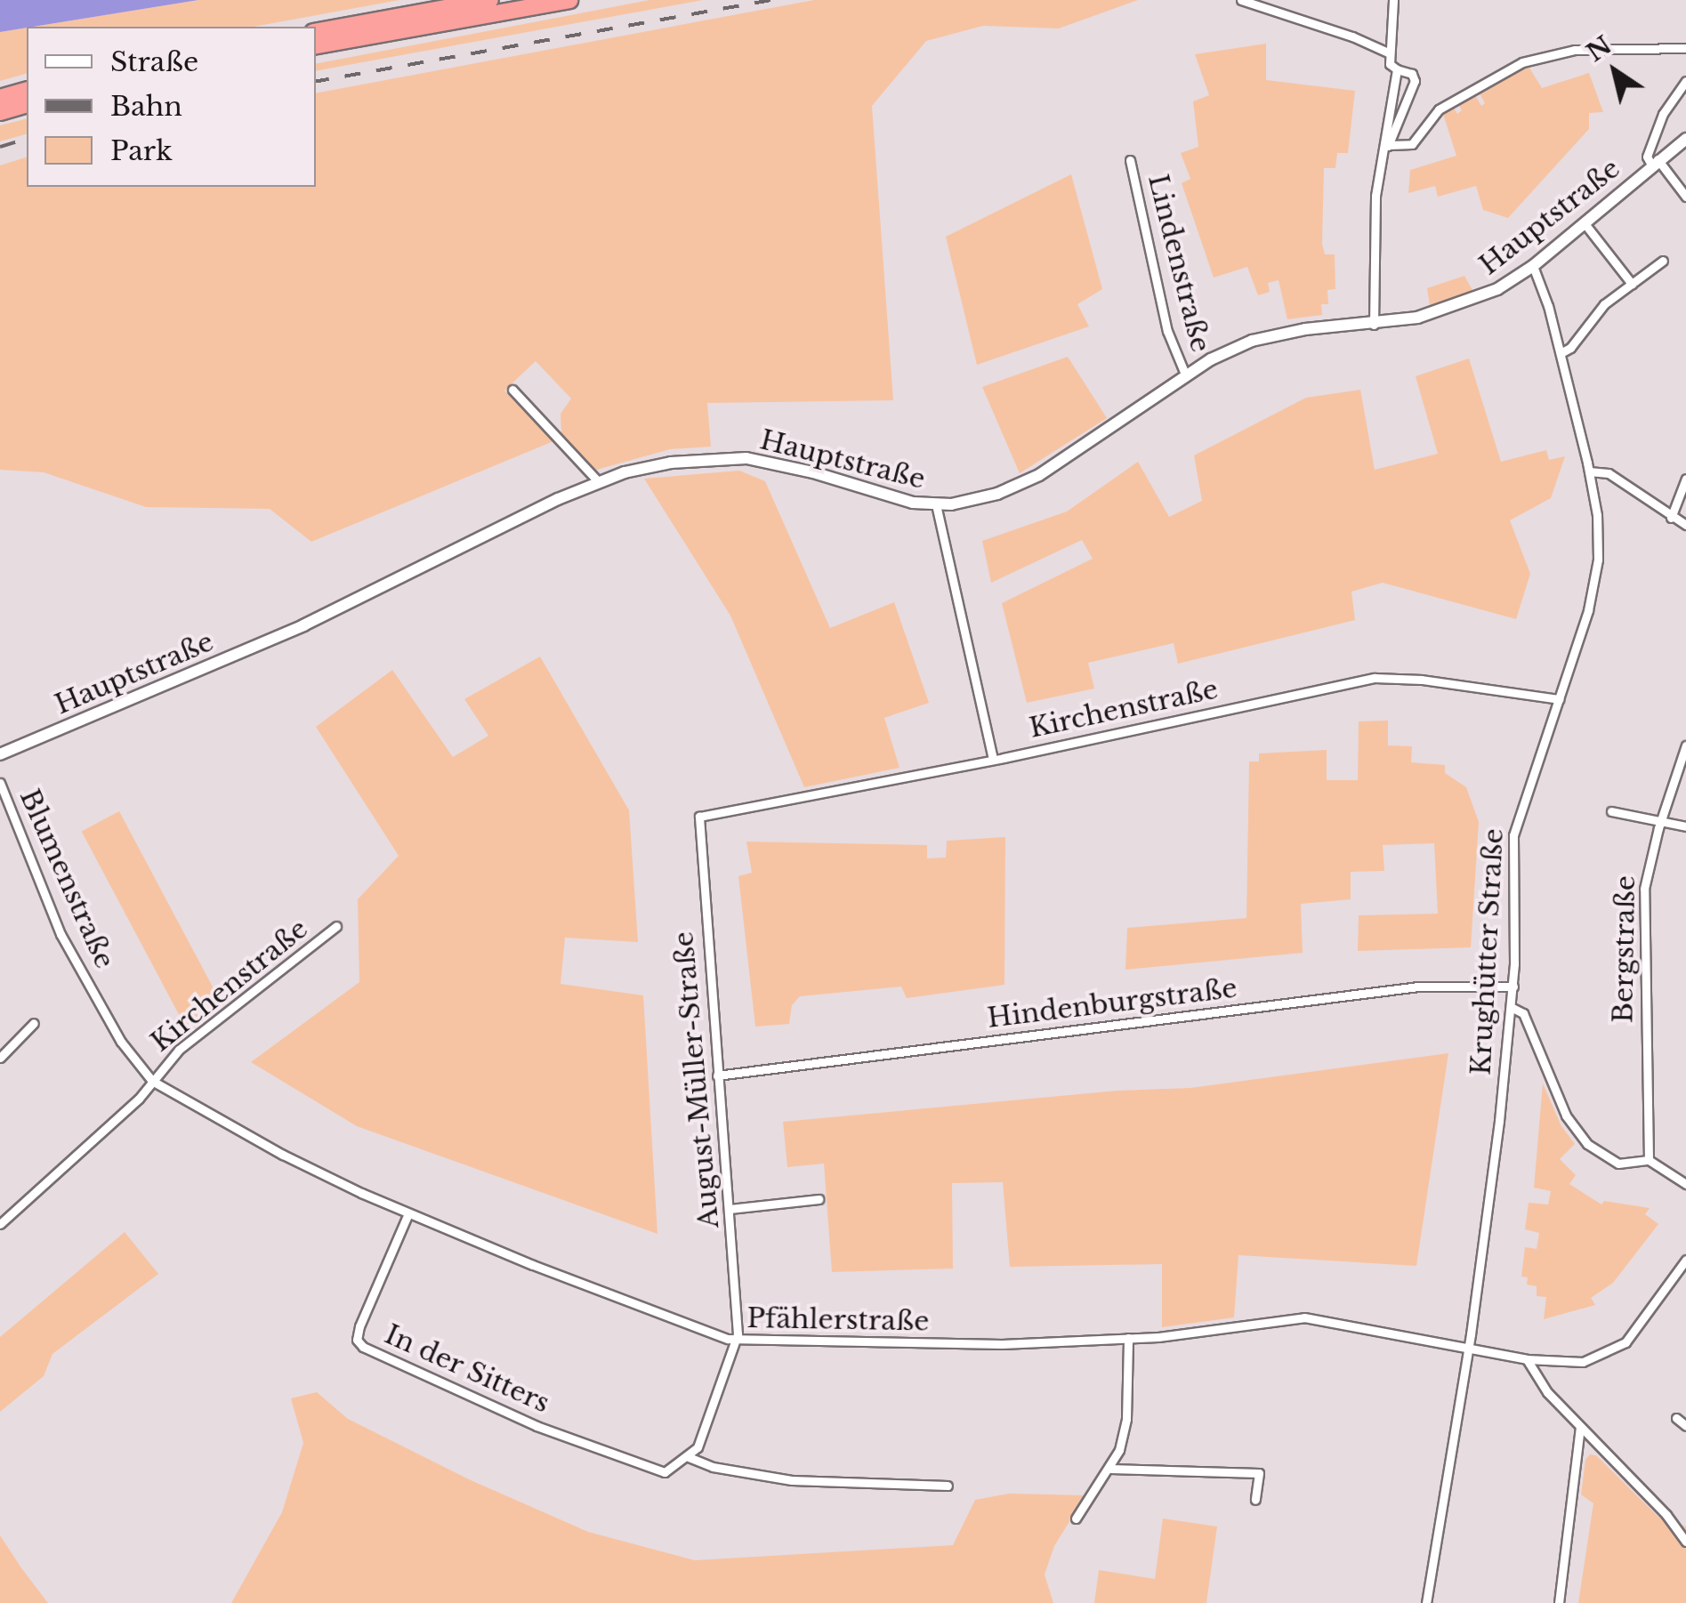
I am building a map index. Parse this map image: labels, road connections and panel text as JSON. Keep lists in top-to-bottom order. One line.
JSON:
{"streets":{"main road":["Hauptstraße"],"street":["Lindenstraße","Kirchenstraße","Blumenstraße","Bergstraße","Krughütter Straße","Hindenburgstraße","August-Müller-Straße","Pfählerstraße","In der Sitters"]},"crossings":[["Hauptstraße","Lindenstraße"],["Hauptstraße","Krughütter Straße"],["Kirchenstraße","Blumenstraße"],["Kirchenstraße","Krughütter Straße"],["Kirchenstraße","August-Müller-Straße"],["Kirchenstraße","Pfählerstraße"],["Blumenstraße","Pfählerstraße"],["Krughütter Straße","Hindenburgstraße"],["Krughütter Straße","Pfählerstraße"],["Hindenburgstraße","August-Müller-Straße"],["August-Müller-Straße","Pfählerstraße"],["Pfählerstraße","In der Sitters"]],"legend":["Straße","Bahn","Park"],"north":"top left"}
